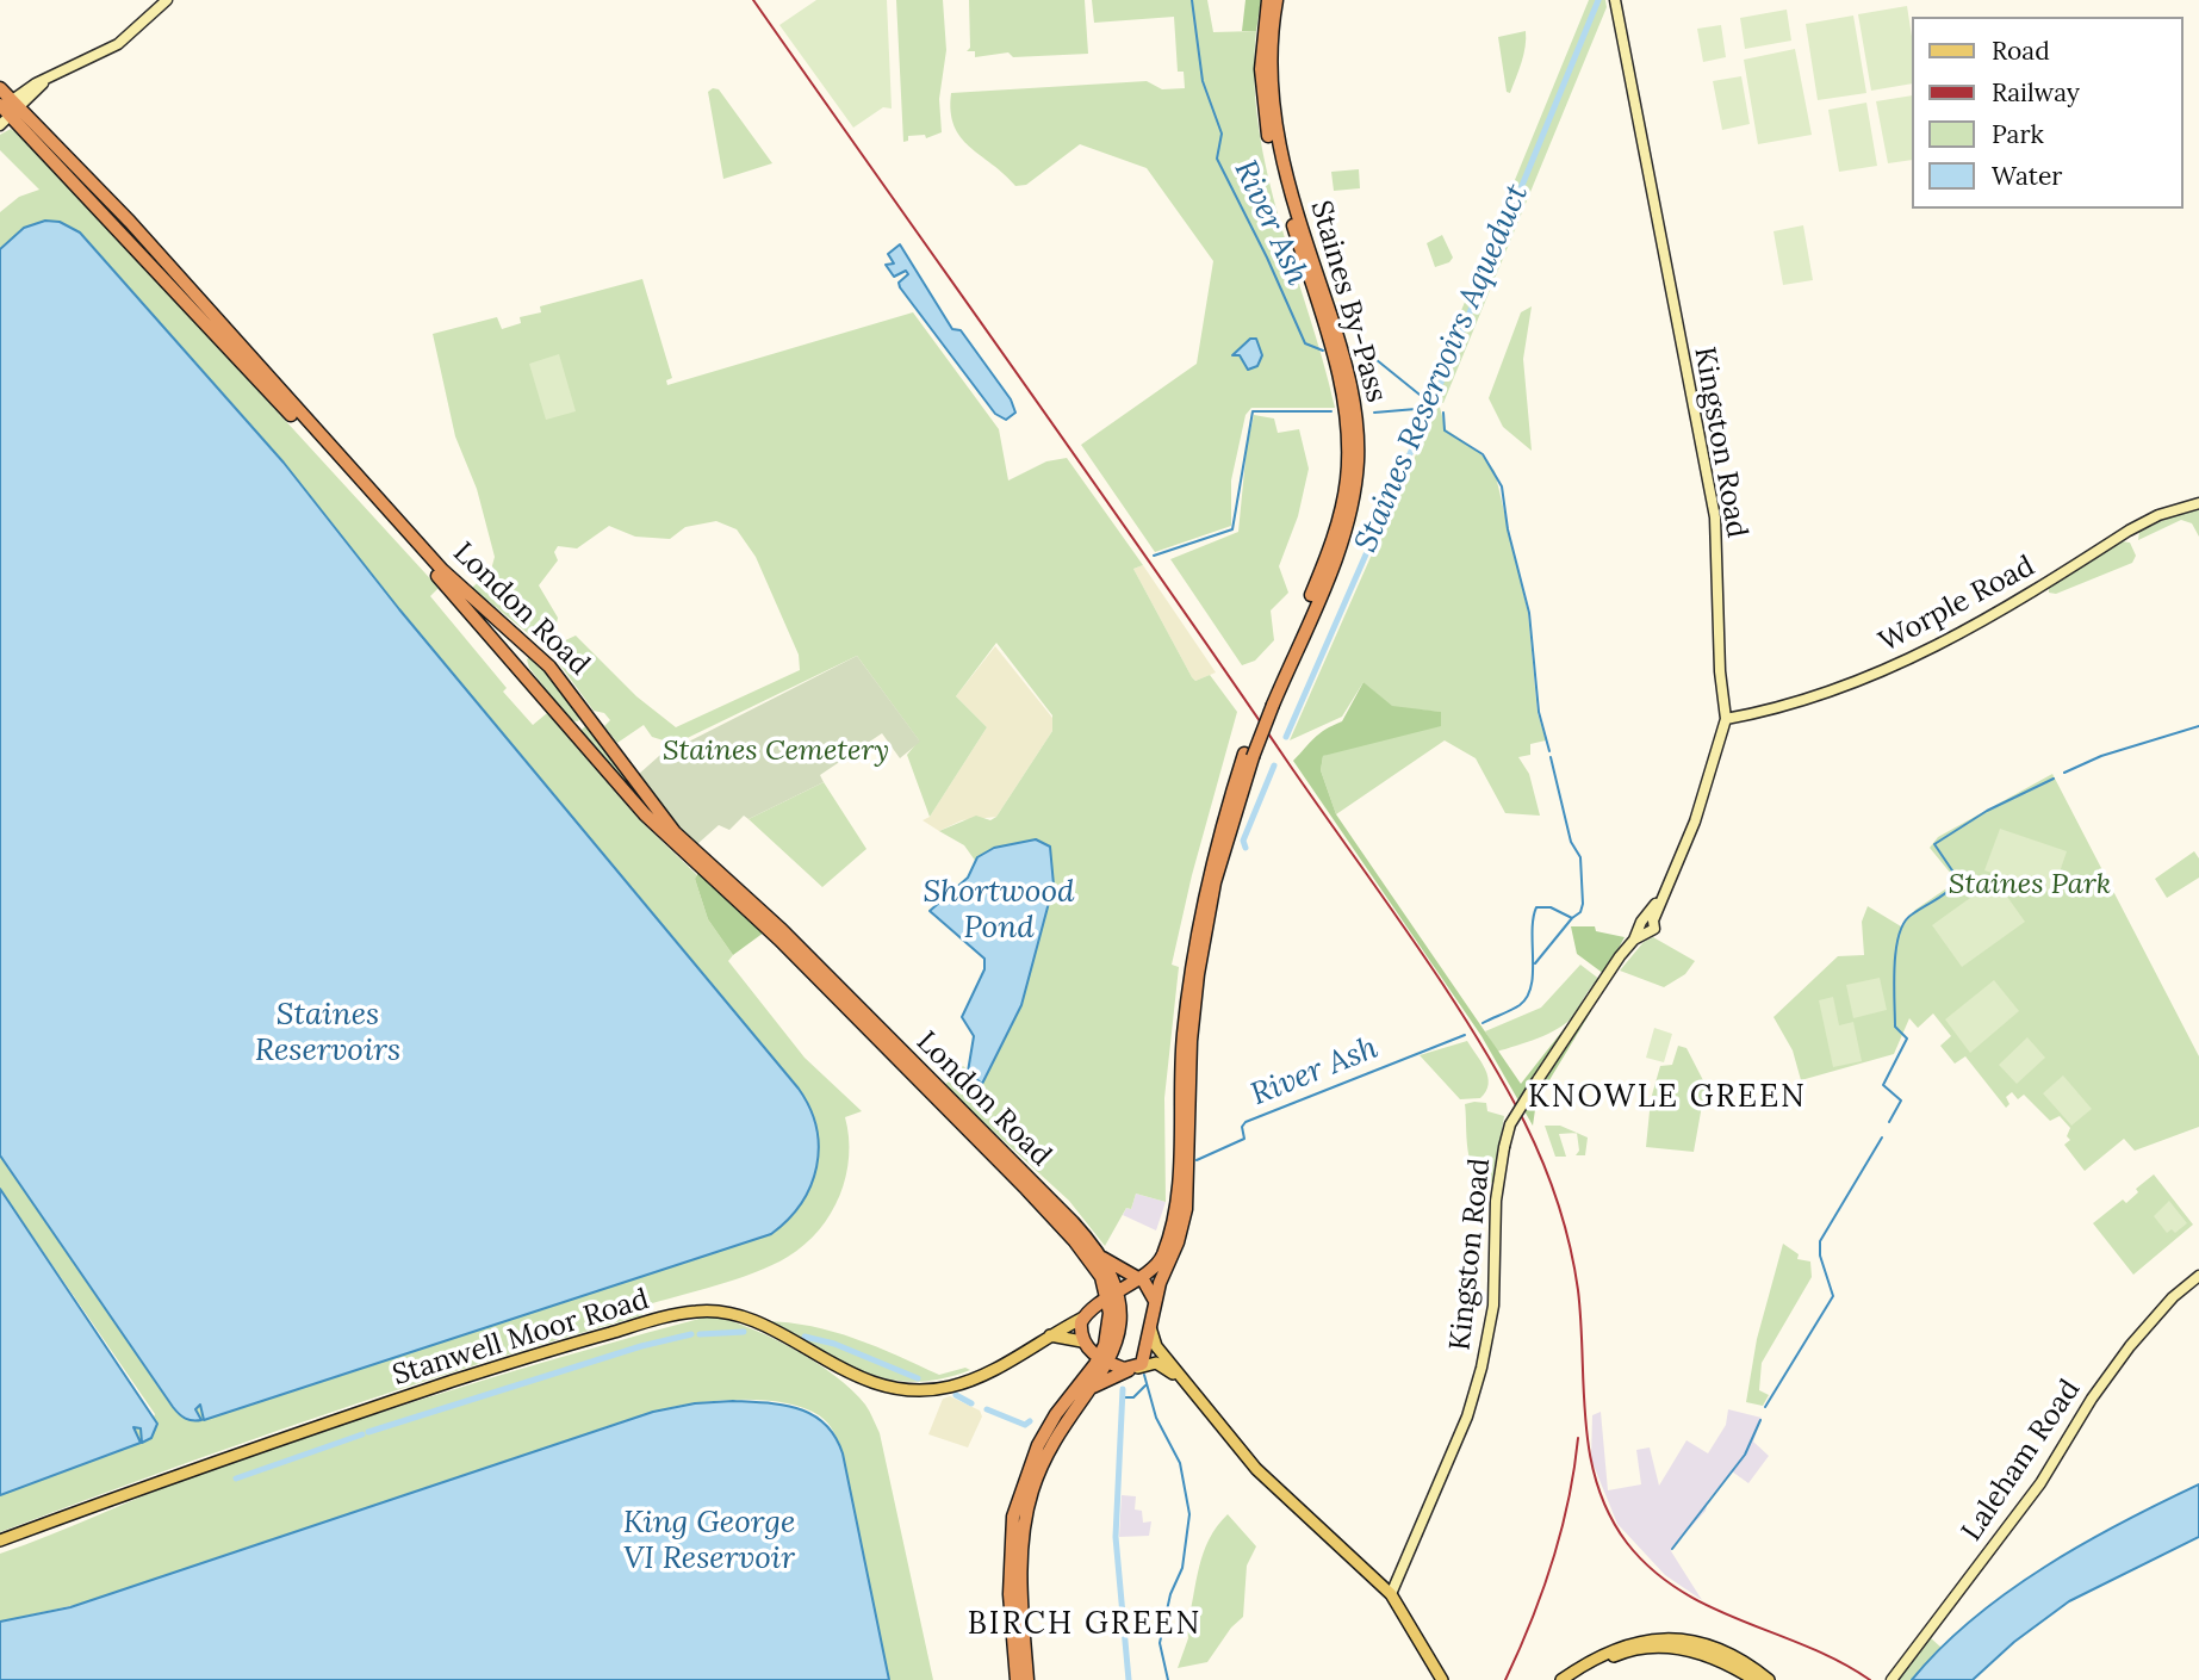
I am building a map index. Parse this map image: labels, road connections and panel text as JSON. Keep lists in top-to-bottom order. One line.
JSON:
{"streets":{"highway":["Staines By-Pass","London Road"],"main road":["Stanwell Moor Road"],"street":["Kingston Road","Worple Road","Laleham Road"]},"crossings":[["Kingston Road","Worple Road"]],"districts":["KNOWLE GREEN","BIRCH GREEN"],"water":["River Ash","Staines Reservoirs Aqueduct","Shortwood Pond","Staines Reservoirs","King George VI Reservoir"],"parks":["Staines Cemetery","Staines Park"],"legend":["Road","Railway","Park","Water"]}
